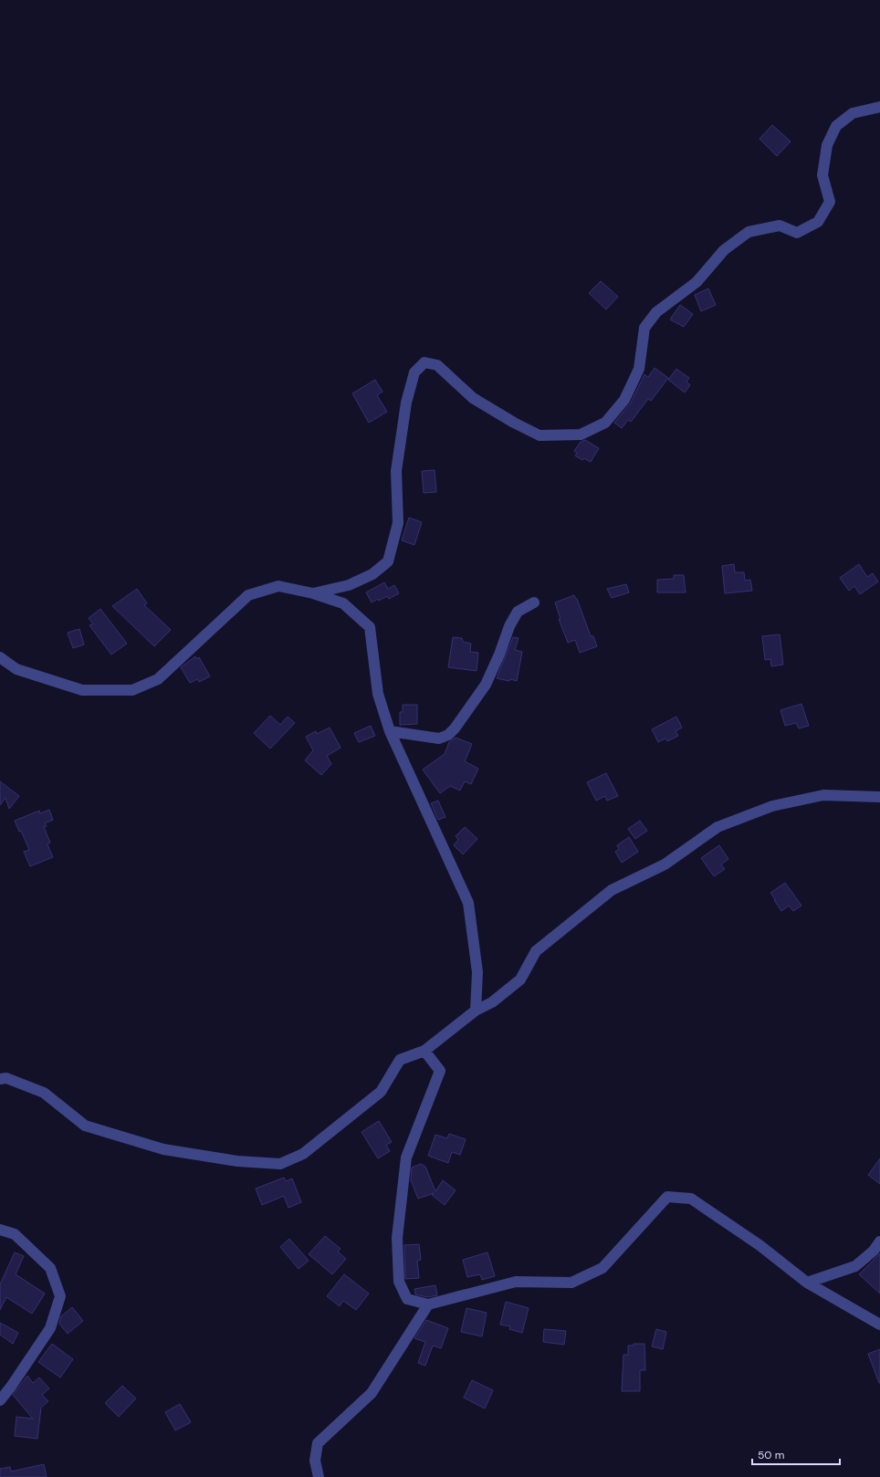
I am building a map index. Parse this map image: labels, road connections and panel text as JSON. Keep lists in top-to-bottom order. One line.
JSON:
{"scale_bar":"50 m"}
